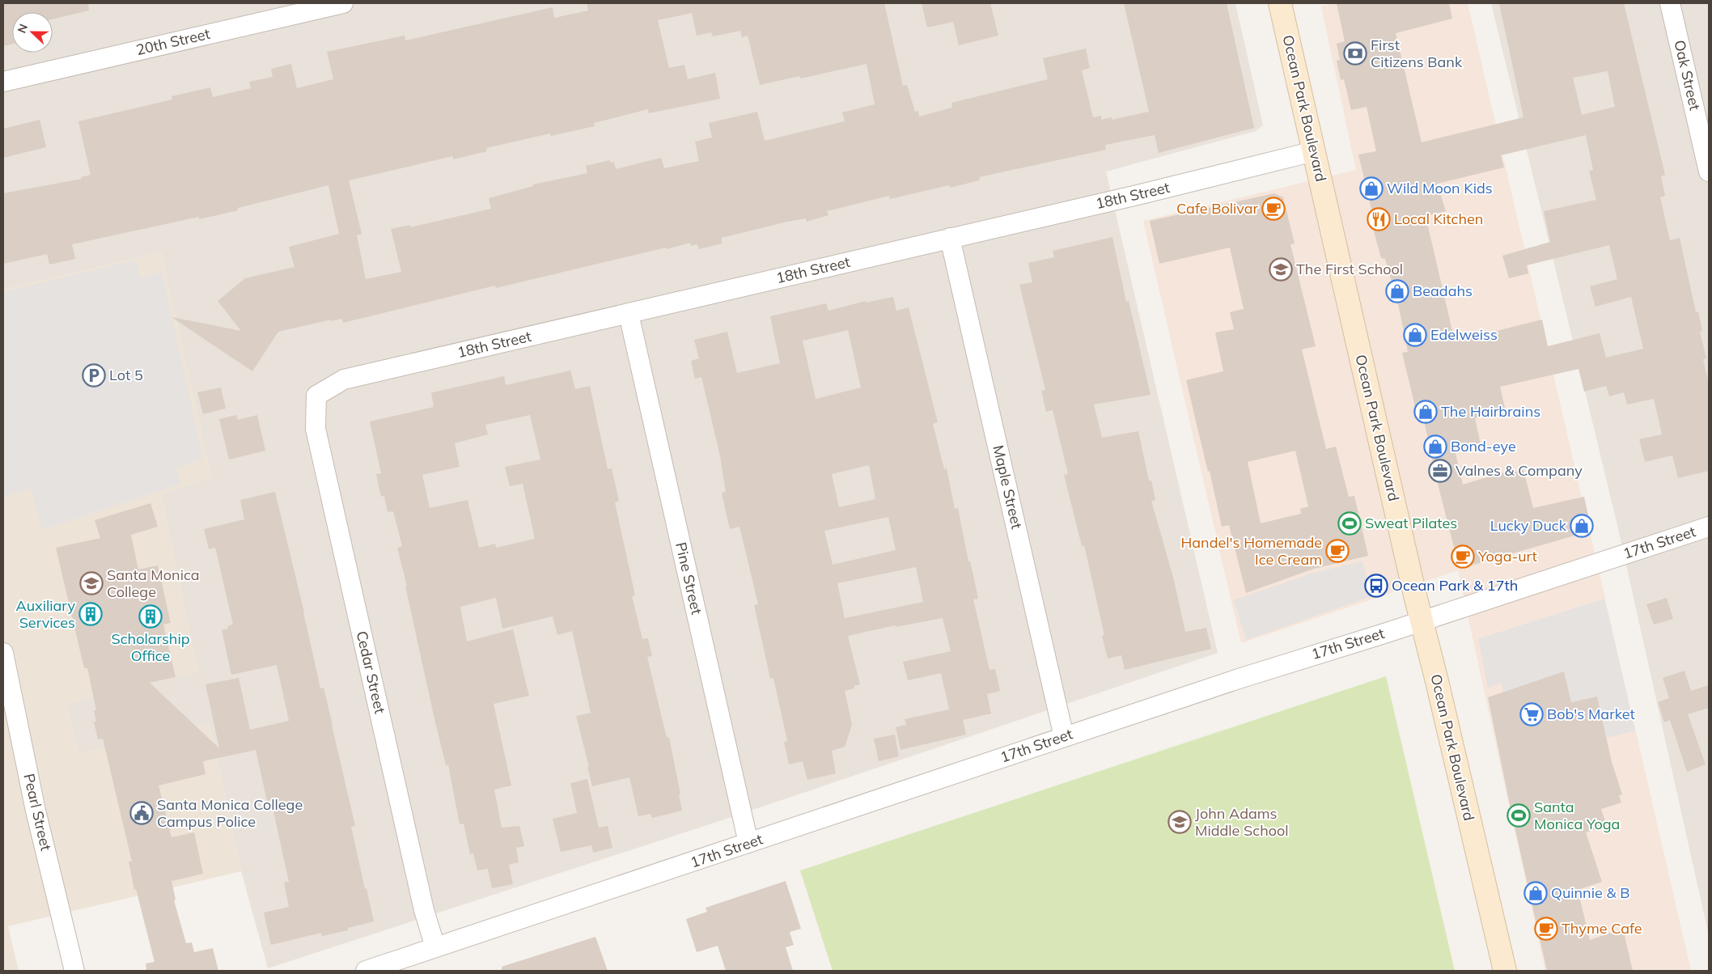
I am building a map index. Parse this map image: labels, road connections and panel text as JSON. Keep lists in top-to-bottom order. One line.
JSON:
{"streets":{"street":["20th Street","Oak Street","Ocean Park Boulevard","18th Street","Maple Street","17th Street","Pine Street","Cedar Street","Pearl Street"]},"crossings":[["Ocean Park Boulevard","18th Street"],["Ocean Park Boulevard","17th Street"],["18th Street","Maple Street"],["18th Street","Pine Street"],["18th Street","Cedar Street"],["Maple Street","17th Street"],["17th Street","Pine Street"],["17th Street","Cedar Street"]],"places":{"bank":["First Citizens Bank"],"shop":["Wild Moon Kids","Beadahs","Edelweiss","The Hairbrains","Bond-eye","Lucky Duck","Quinnie & B"],"cafe":["Cafe Bolivar","Handel's Homemade Ice Cream","Yoga-urt","Thyme Cafe"],"restaurant":["Local Kitchen"],"school or university":["The First School","Santa Monica College","John Adams Middle School"],"parking":["Lot 5"],"office":["Valnes & Company"],"sports":["Sweat Pilates","Santa Monica Yoga"],"bus stop":["Ocean Park & 17th"],"building":["Auxiliary Services","Scholarship Office"],"supermarket":["Bob's Market"],"public building":["Santa Monica College Campus Police"]},"north":"left"}
